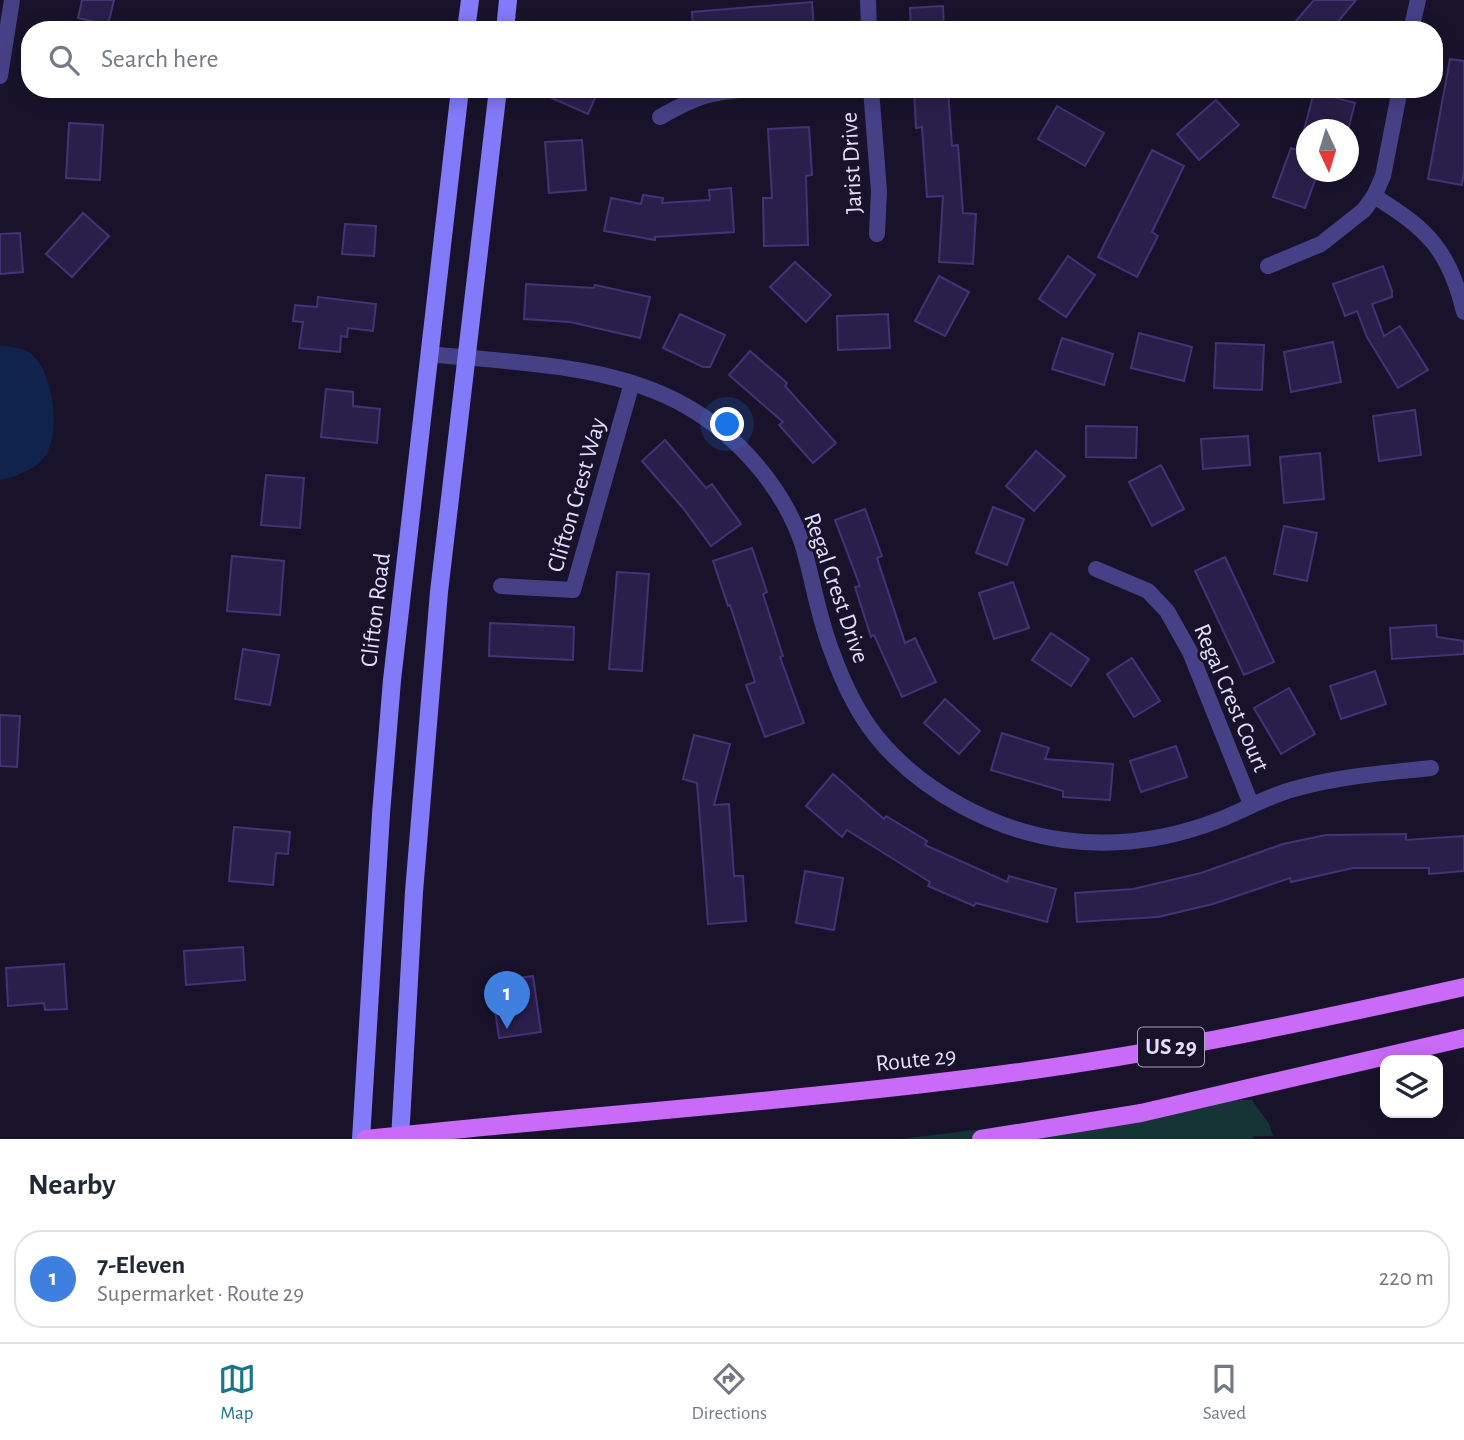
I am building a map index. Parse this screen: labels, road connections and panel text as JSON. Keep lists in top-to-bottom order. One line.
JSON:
{"streets":{"main road":["Clifton Road","US 29","Route 29"],"street":["Jarist Drive","Clifton Crest Way","Regal Crest Drive","Regal Crest Court"]},"crossings":[["Clifton Crest Way","Regal Crest Drive"],["Regal Crest Drive","Clifton Road"],["Regal Crest Drive","Regal Crest Court"],["Clifton Road","Route 29"]],"north":"bottom","page":{"search":"Search here","pins":"1","heading":"Nearby","list":[{"mark":"1","name":"7-Eleven","note":"Supermarket · Route 29","value":"220 m"}],"nav":["Map","Directions","Saved"]}}
